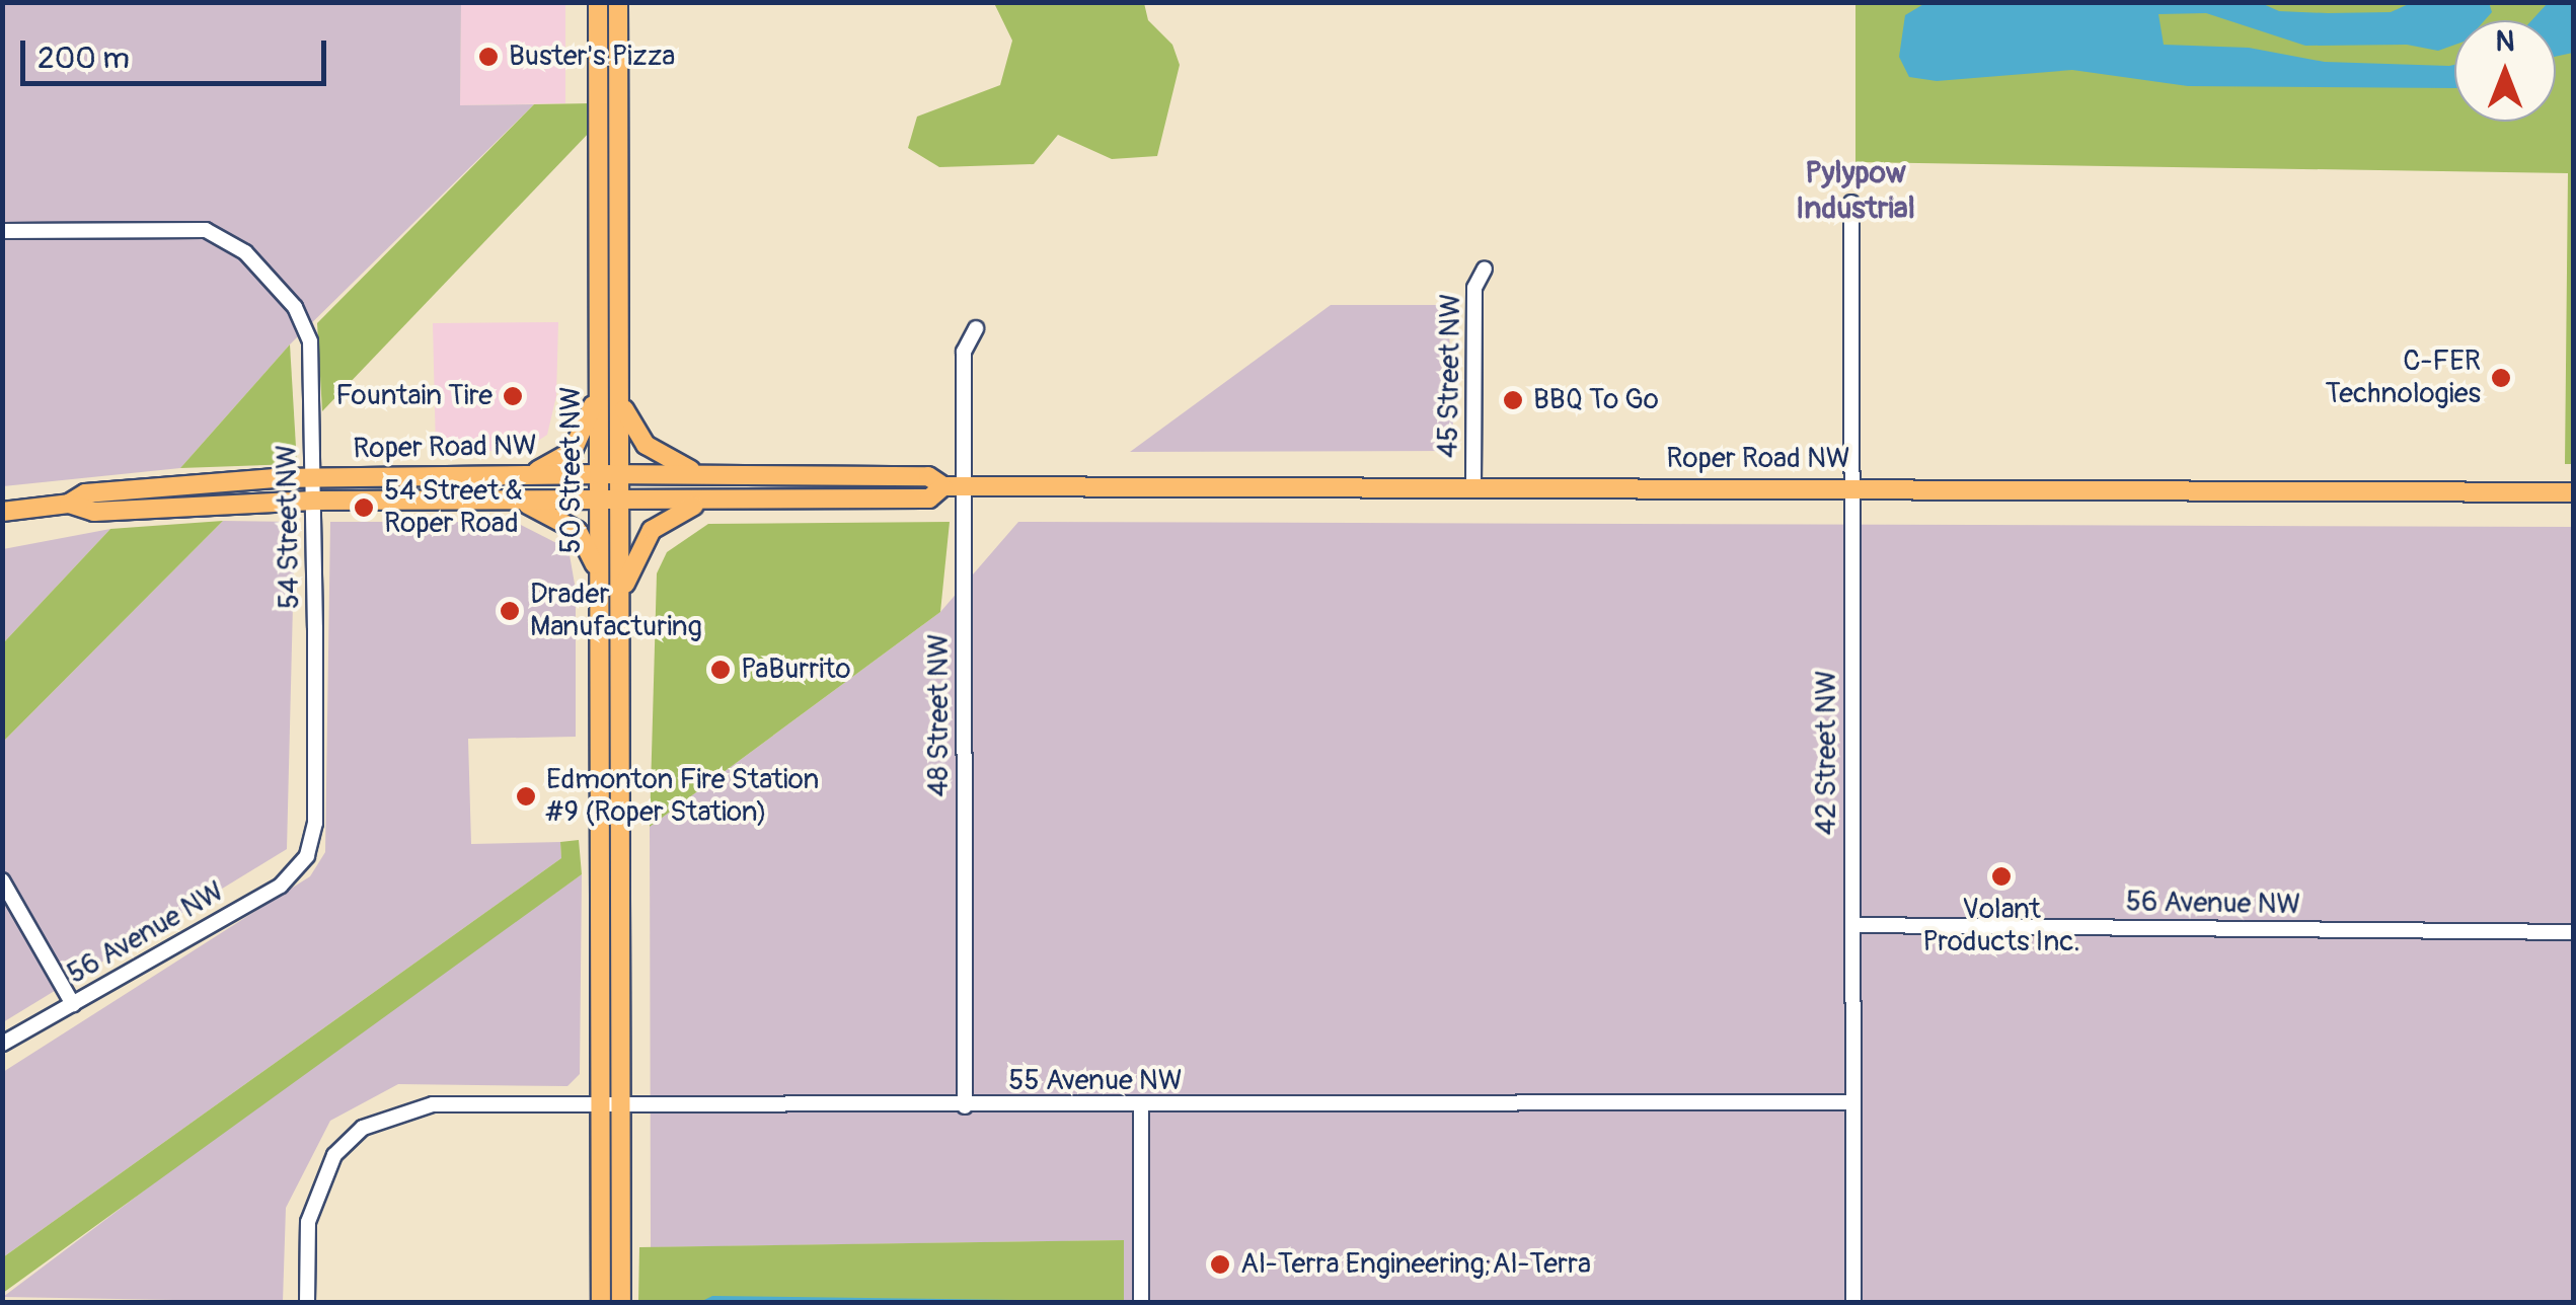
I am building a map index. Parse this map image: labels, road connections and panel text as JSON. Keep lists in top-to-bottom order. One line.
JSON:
{"streets":{"main road":["Roper Road NW","50 Street NW"],"street":["45 Street NW","54 Street NW","48 Street NW","42 Street NW","56 Avenue NW","55 Avenue NW"]},"crossings":[["45 Street NW","Roper Road NW"],["Roper Road NW","50 Street NW"],["Roper Road NW","54 Street NW"],["Roper Road NW","48 Street NW"],["Roper Road NW","42 Street NW"],["50 Street NW","55 Avenue NW"],["54 Street NW","56 Avenue NW"],["48 Street NW","55 Avenue NW"],["42 Street NW","56 Avenue NW"],["42 Street NW","55 Avenue NW"]],"districts":["Pylypow Industrial"],"places":["Buster's Pizza","C-FER Technologies","Fountain Tire","BBQ To Go","54 Street & Roper Road","Drader Manufacturing","PaBurrito","Edmonton Fire Station #9 (Roper Station)","Volant Products Inc.","Al-Terra Engineering;Al-Terra"],"scale_bar":"200 m","north":"top"}
